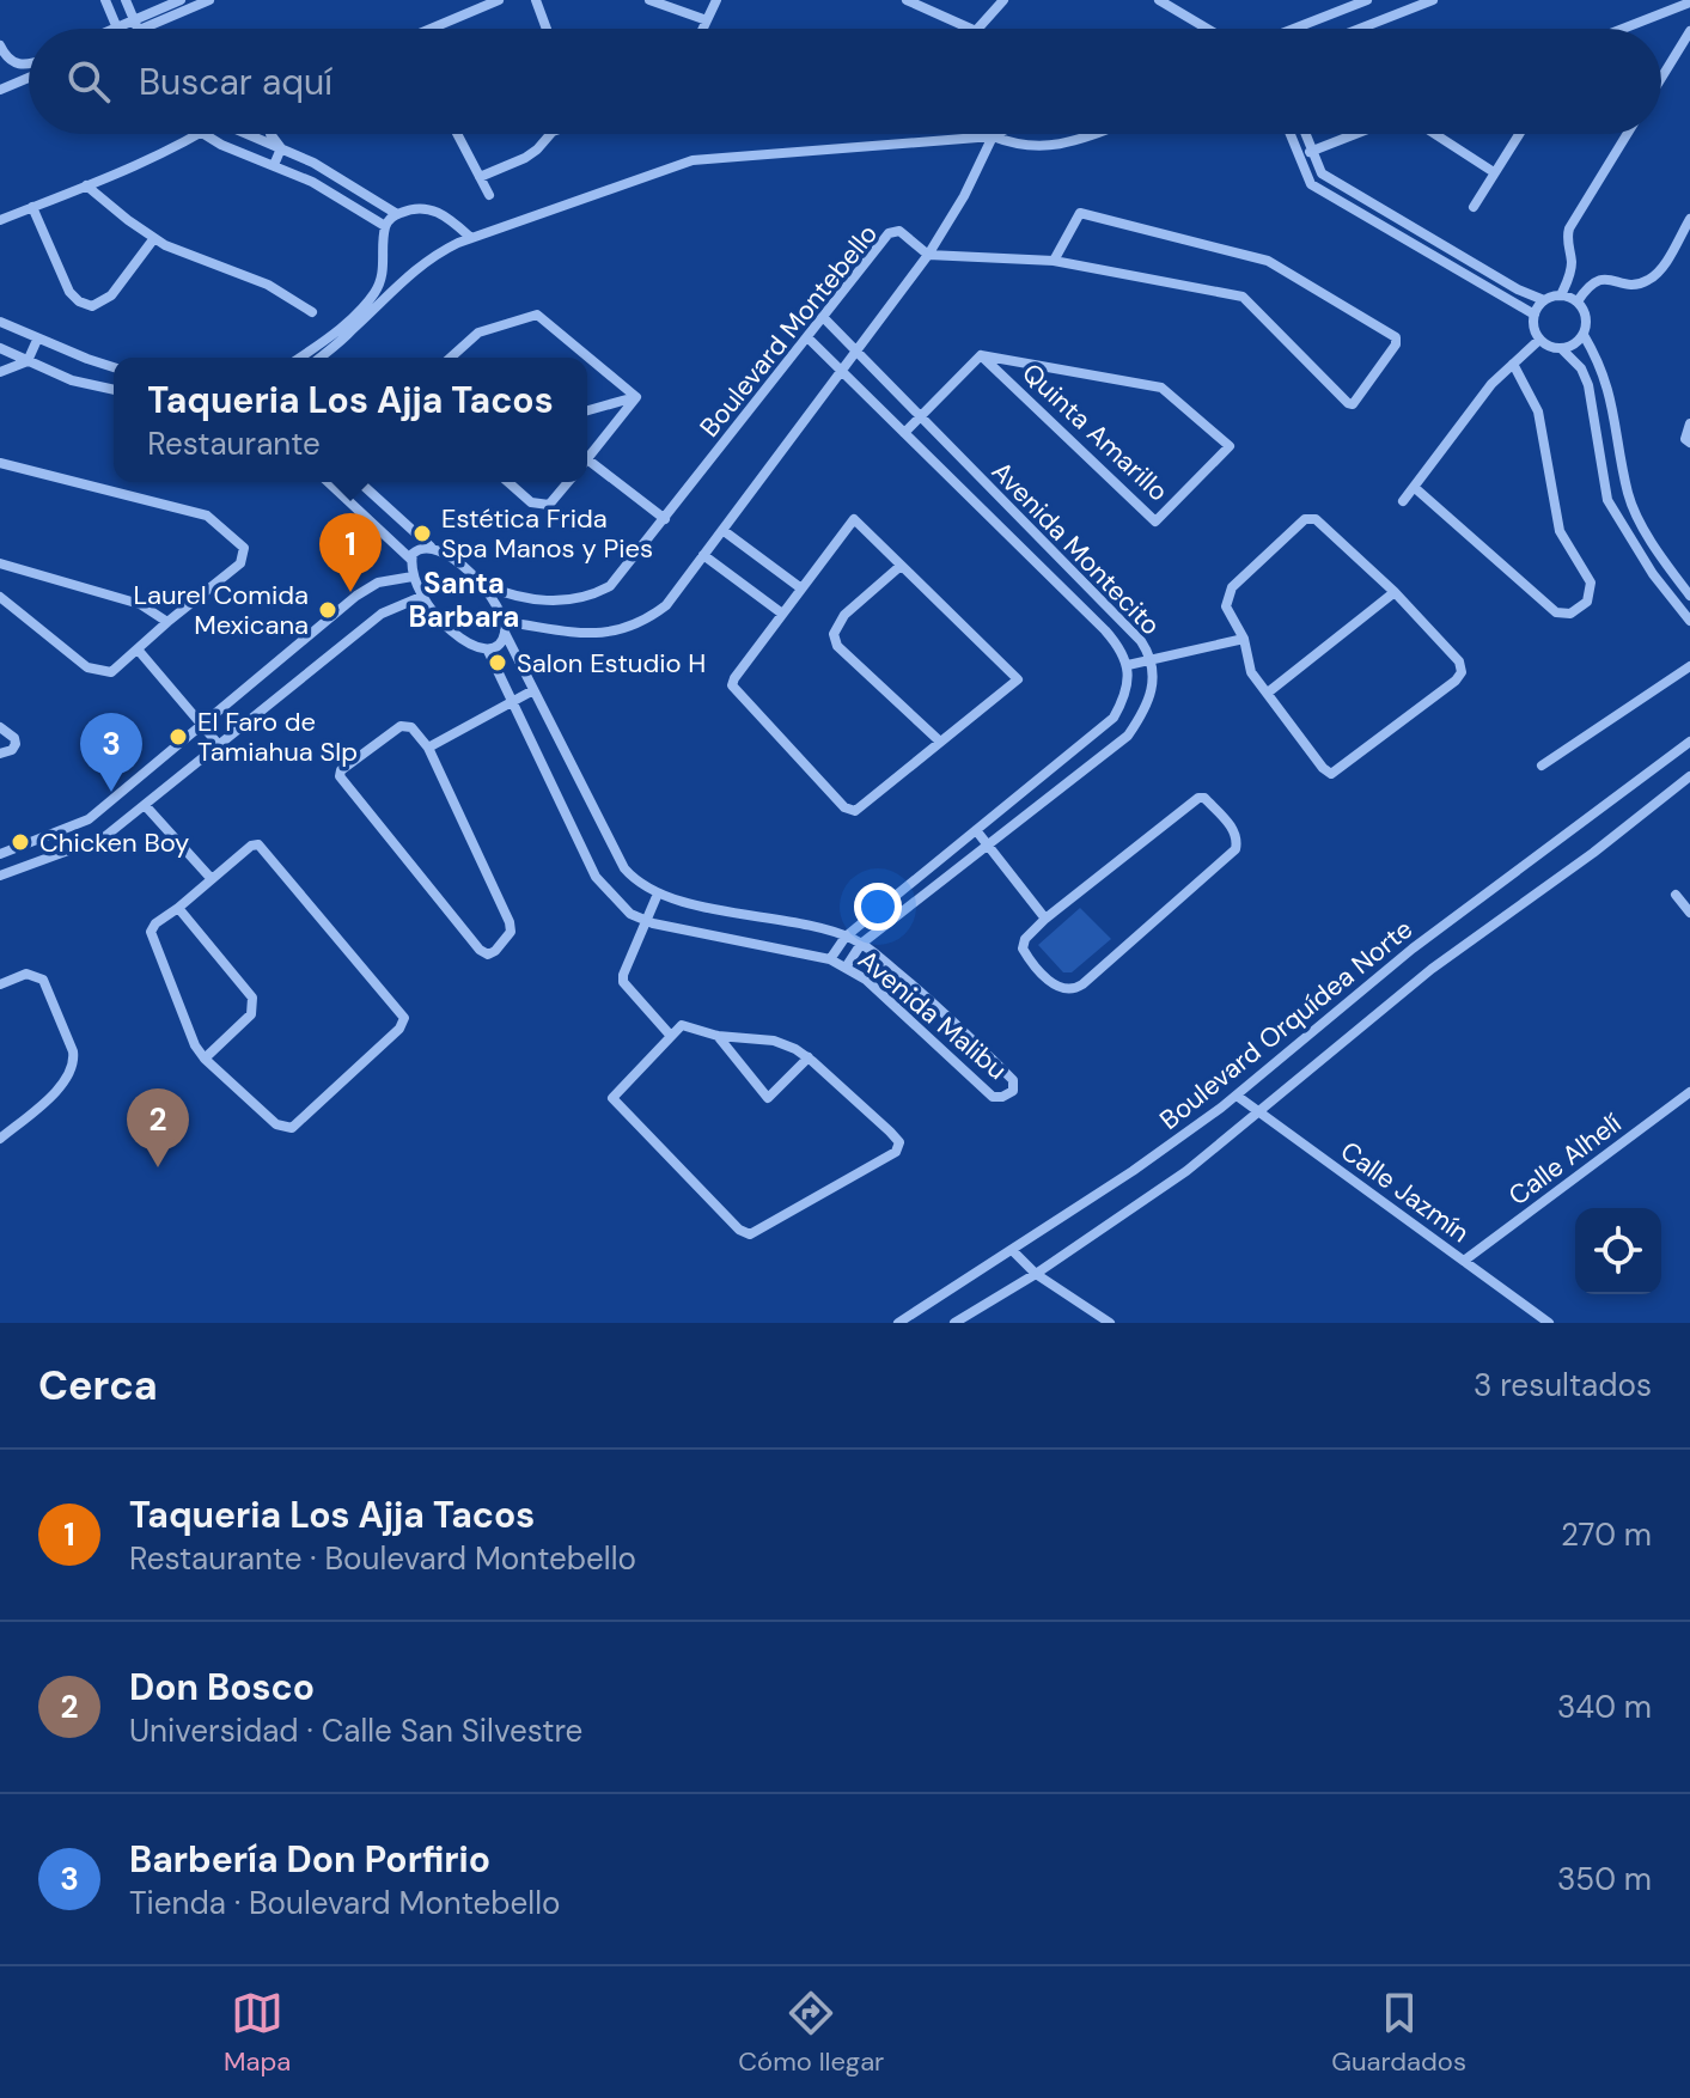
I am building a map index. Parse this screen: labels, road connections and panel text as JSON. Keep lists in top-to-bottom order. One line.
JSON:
{"streets":{"street":["Boulevard Montebello","Quinta Amarillo","Avenida Montecito","Avenida Malibu","Boulevard Orquídea Norte","Calle Alhelí","Calle Jazmín"]},"crossings":[["Boulevard Montebello","Avenida Montecito"],["Boulevard Montebello","Avenida Malibu"],["Avenida Montecito","Avenida Malibu"],["Boulevard Orquídea Norte","Calle Jazmín"],["Calle Alhelí","Calle Jazmín"]],"districts":["Santa Barbara"],"places":["Estética Frida Spa Manos y Pies","Laurel Comida Mexicana","Salon Estudio H","El Faro de Tamiahua Slp","Chicken Boy"],"page":{"search":"Buscar aquí","popup":["Taqueria Los Ajja Tacos","Restaurante"],"pins":["1","3","2"],"heading":["Cerca","3 resultados"],"list":[{"mark":"1","name":"Taqueria Los Ajja Tacos","note":"Restaurante · Boulevard Montebello","value":"270 m"},{"mark":"2","name":"Don Bosco","note":"Universidad · Calle San Silvestre","value":"340 m"},{"mark":"3","name":"Barbería Don Porfirio","note":"Tienda · Boulevard Montebello","value":"350 m"}],"nav":["Mapa","Cómo llegar","Guardados"]}}
